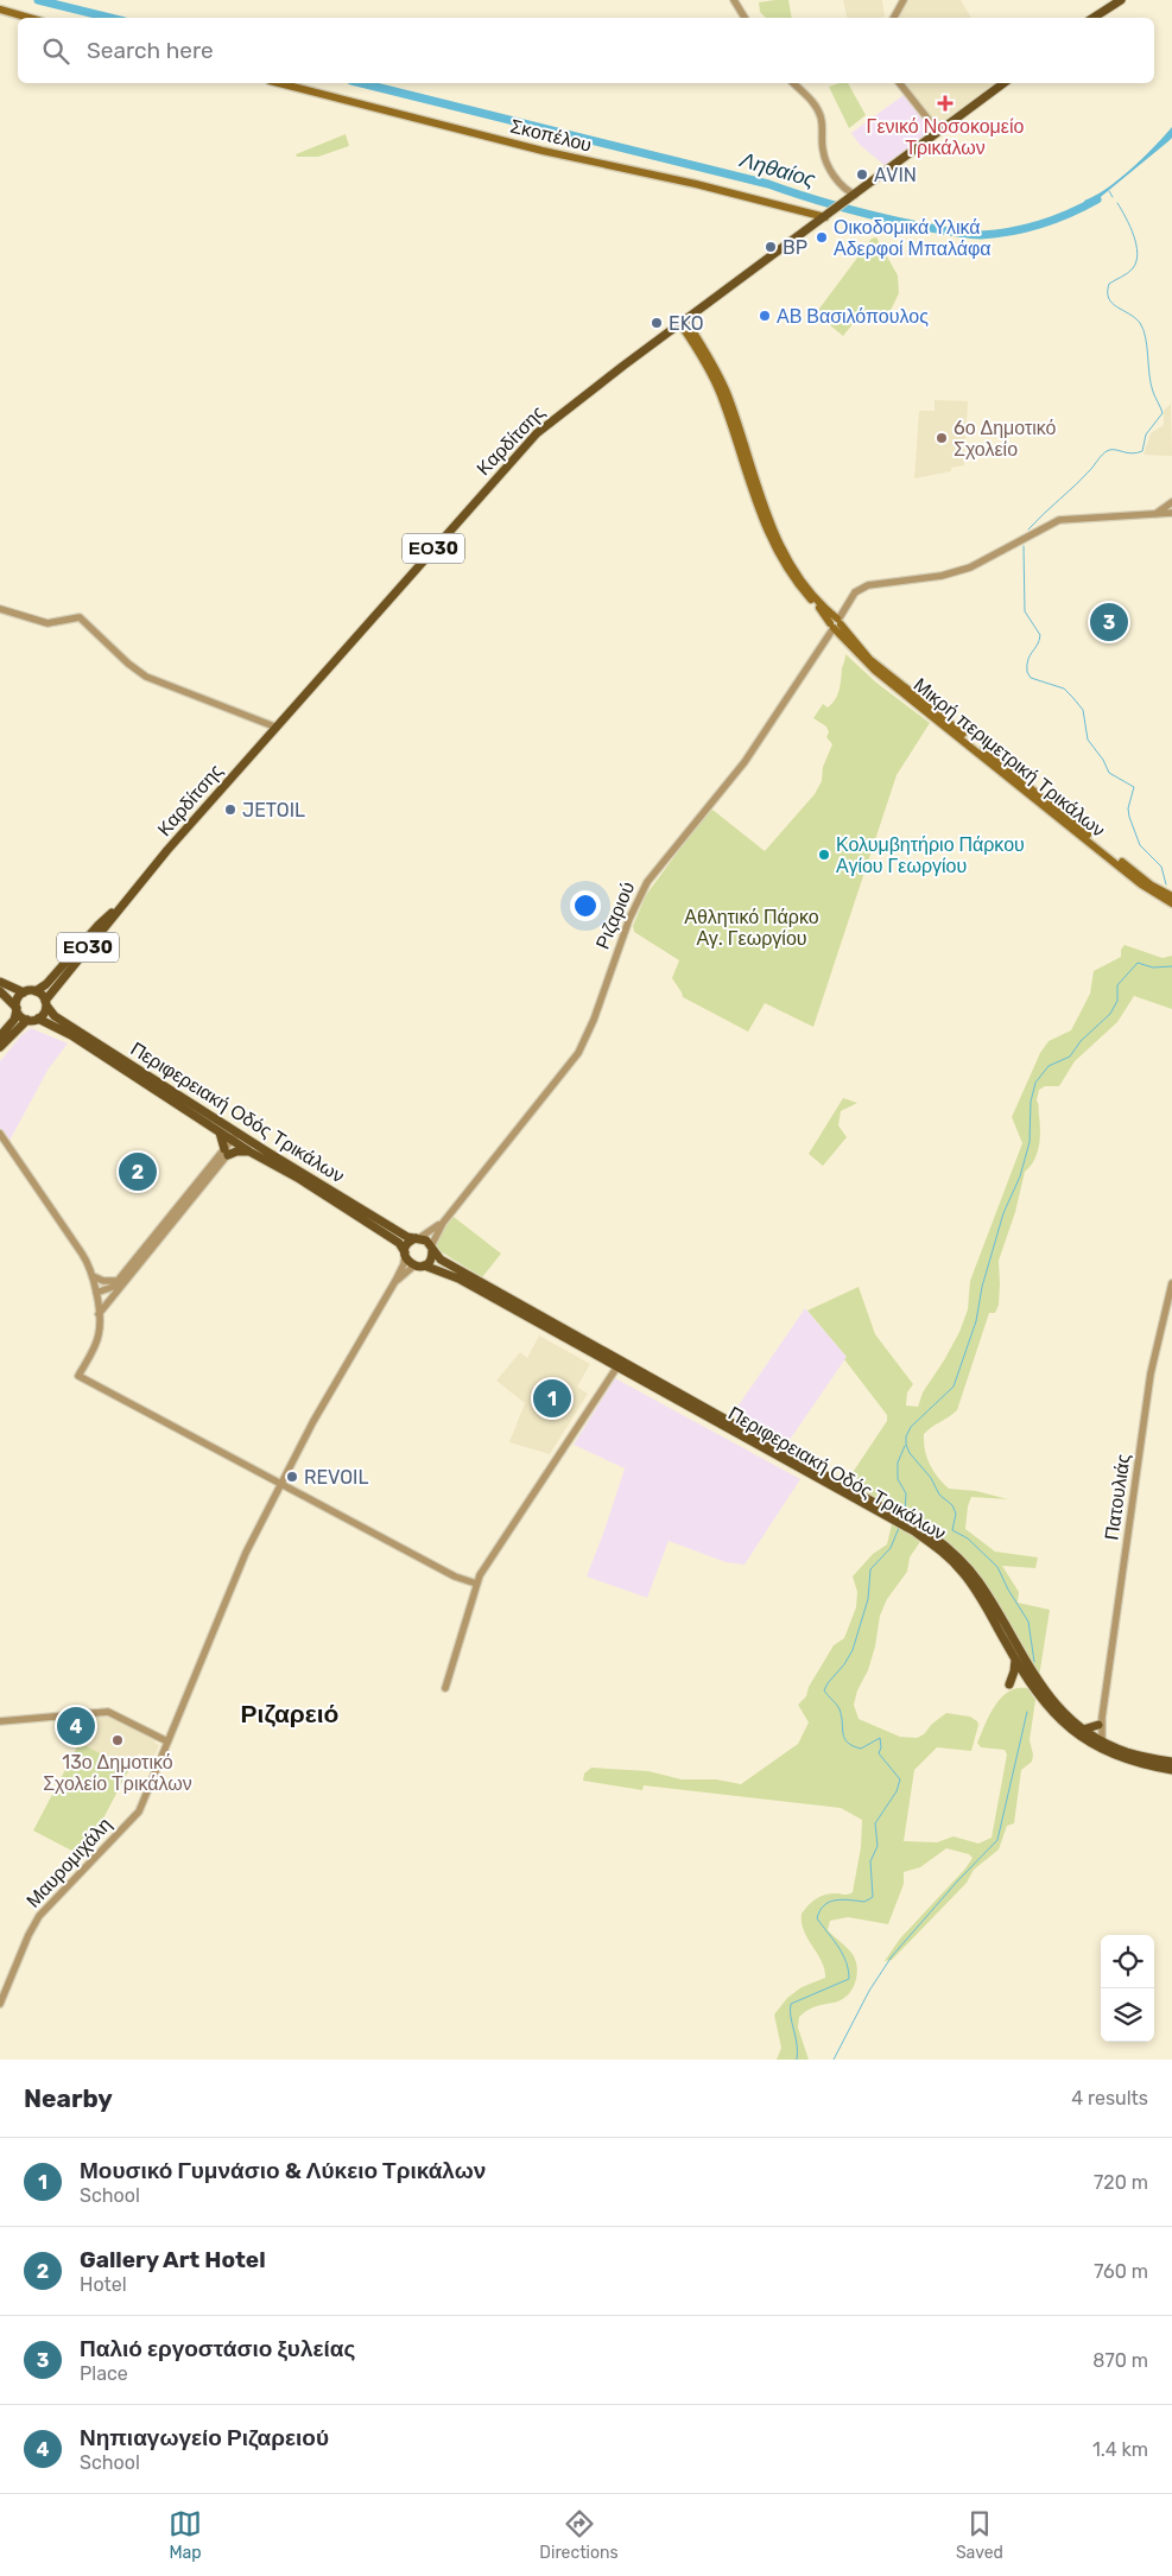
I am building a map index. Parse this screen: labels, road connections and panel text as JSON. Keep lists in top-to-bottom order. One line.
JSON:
{"streets":{"main road":["Σκοπέλου","Καρδίτσης","ΕΟ30","Μικρή περιμετρική Τρικάλων","Περιφερειακή Οδός Τρικάλων"],"street":["Ριζαριού","Πατουλιάς","Μαυρομιχάλη"]},"crossings":[["Σκοπέλου","Καρδίτσης"],["Καρδίτσης","ΕΟ30"],["Καρδίτσης","Μικρή περιμετρική Τρικάλων"],["Καρδίτσης","Περιφερειακή Οδός Τρικάλων"],["ΕΟ30","Περιφερειακή Οδός Τρικάλων"],["Μικρή περιμετρική Τρικάλων","Ριζαριού"],["Ριζαριού","Περιφερειακή Οδός Τρικάλων"],["Περιφερειακή Οδός Τρικάλων","Πατουλιάς"]],"districts":["Ριζαρειό"],"water":["Ληθαίος"],"parks":["Αθλητικό Πάρκο Αγ. Γεωργίου"],"places":{"health":["Γενικό Νοσοκομείο Τρικάλων"],"other":["AVIN","Οικοδομικά Υλικά Αδερφοί Μπαλάφα","BP","ΑΒ Βασιλόπουλος","EKO","6ο Δημοτικό Σχολείο","JETOIL","Κολυμβητήριο Πάρκου Αγίου Γεωργίου","REVOIL","13ο Δημοτικό Σχολείο Τρικάλων"]},"page":{"search":"Search here","pins":["3","2","1","4"],"heading":["Nearby","4 results"],"list":[{"mark":"1","name":"Μουσικό Γυμνάσιο & Λύκειο Τρικάλων","note":"School","value":"720 m"},{"mark":"2","name":"Gallery Art Hotel","note":"Hotel","value":"760 m"},{"mark":"3","name":"Παλιό εργοστάσιο ξυλείας","note":"Place","value":"870 m"},{"mark":"4","name":"Νηπιαγωγείο Ριζαρειού","note":"School","value":"1.4 km"}],"nav":["Map","Directions","Saved"]}}
